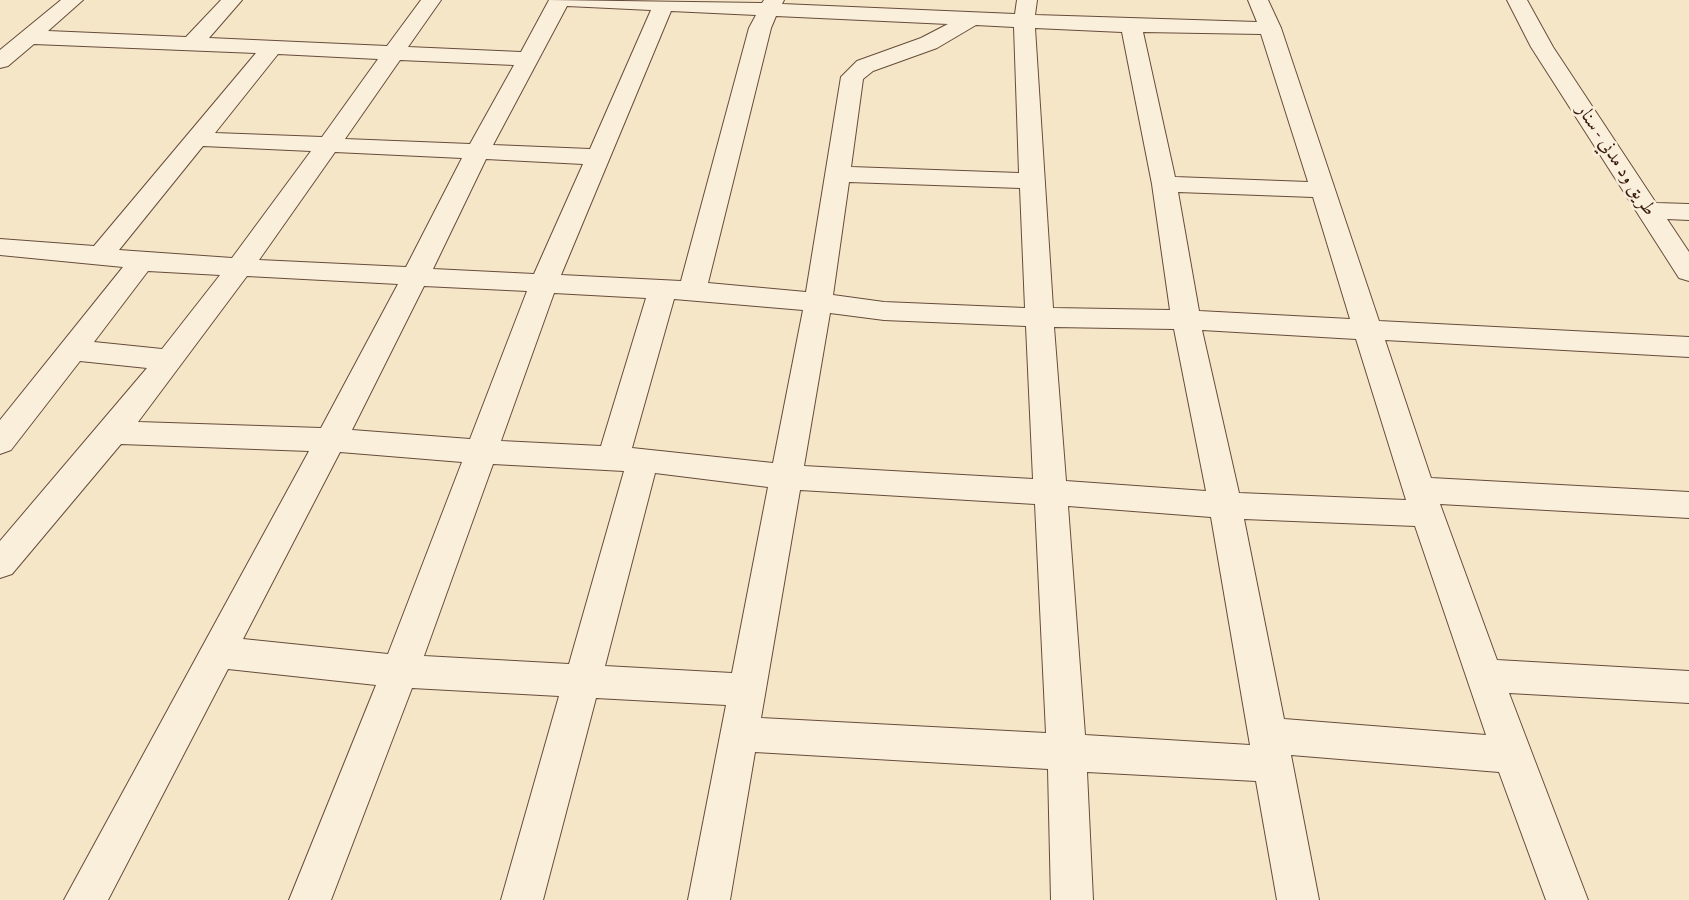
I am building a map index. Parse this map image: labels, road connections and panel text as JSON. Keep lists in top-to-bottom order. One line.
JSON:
{"streets":{"street":["طريق ود مدني - سنار"]}}
